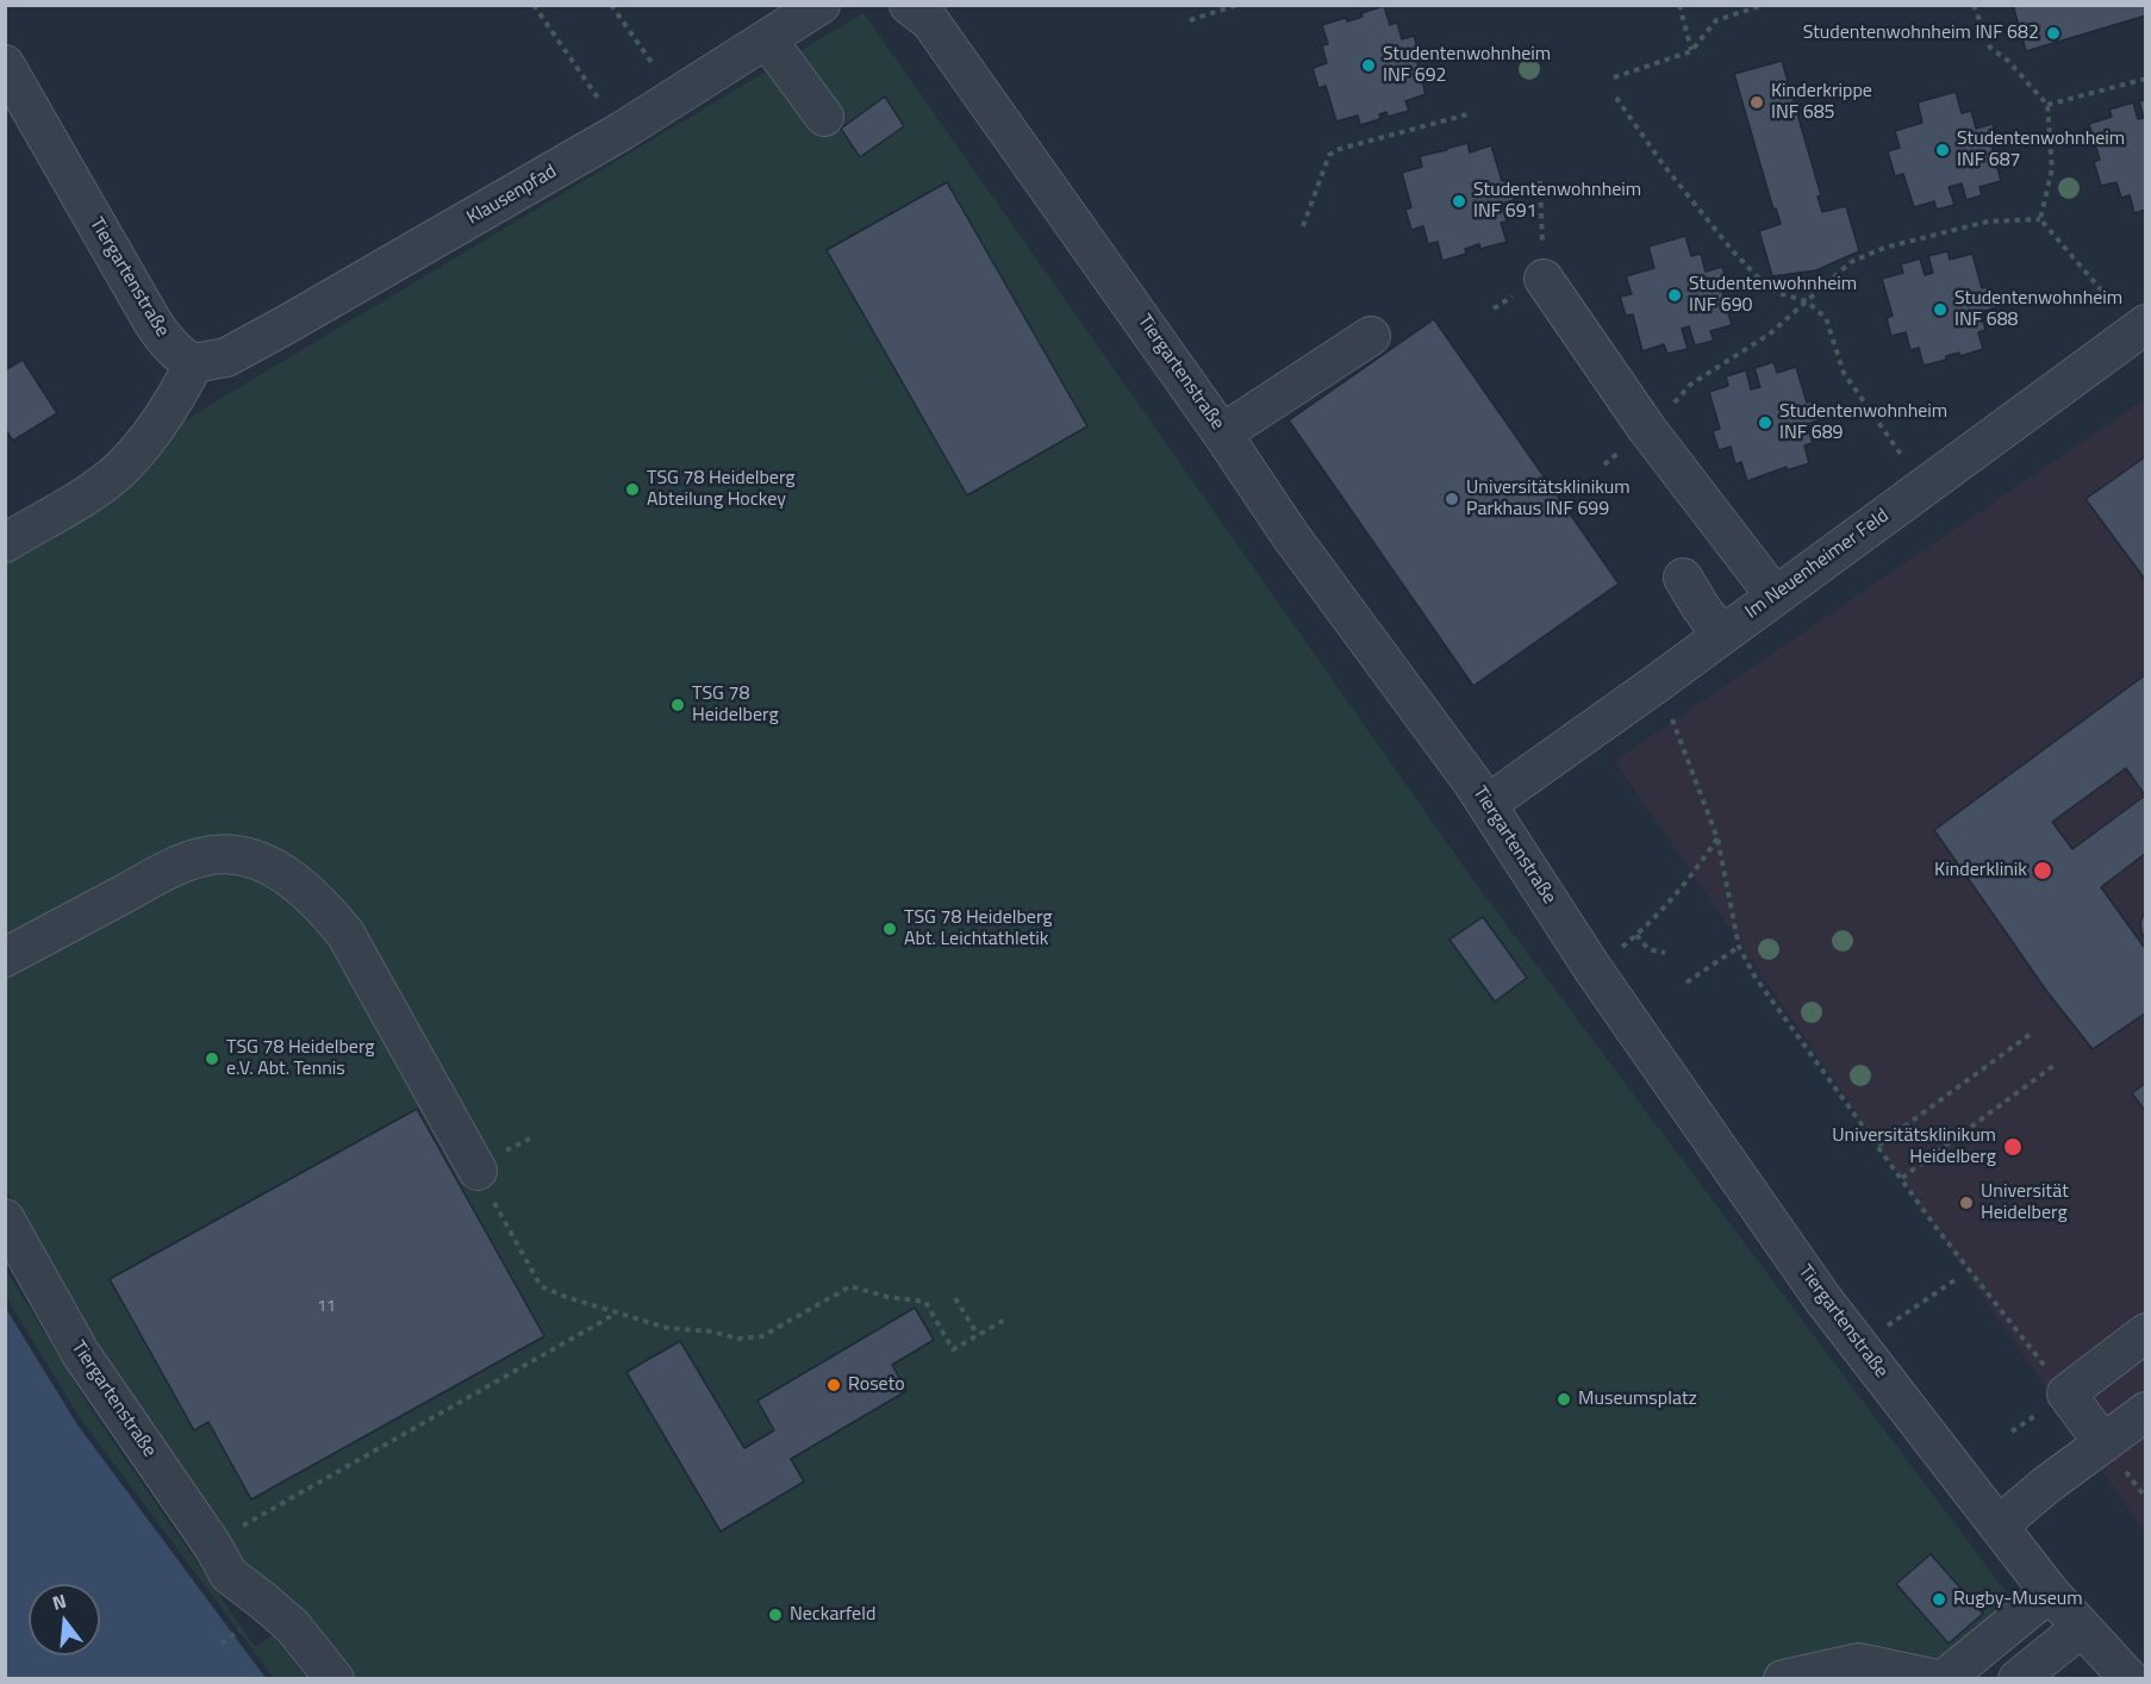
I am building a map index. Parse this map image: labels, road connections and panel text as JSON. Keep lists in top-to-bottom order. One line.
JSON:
{"streets":{"street":["Klausenpfad","Tiergartenstraße","Im Neuenheimer Feld"]},"crossings":[["Klausenpfad","Tiergartenstraße"],["Tiergartenstraße","Im Neuenheimer Feld"]],"places":["Studentenwohnheim INF 682","Studentenwohnheim INF 692","Kinderkrippe INF 685","Studentenwohnheim INF 687","Studentenwohnheim INF 691","Studentenwohnheim INF 690","Studentenwohnheim INF 688","Studentenwohnheim INF 689","TSG 78 Heidelberg Abteilung Hockey","Universitätsklinikum Parkhaus INF 699","TSG 78 Heidelberg","Kinderklinik","TSG 78 Heidelberg Abt. Leichtathletik","TSG 78 Heidelberg e.V. Abt. Tennis","Universitätsklinikum Heidelberg","Universität Heidelberg","Roseto","Museumsplatz","Rugby-Museum","Neckarfeld"],"house_numbers":["11"],"north":"top"}
